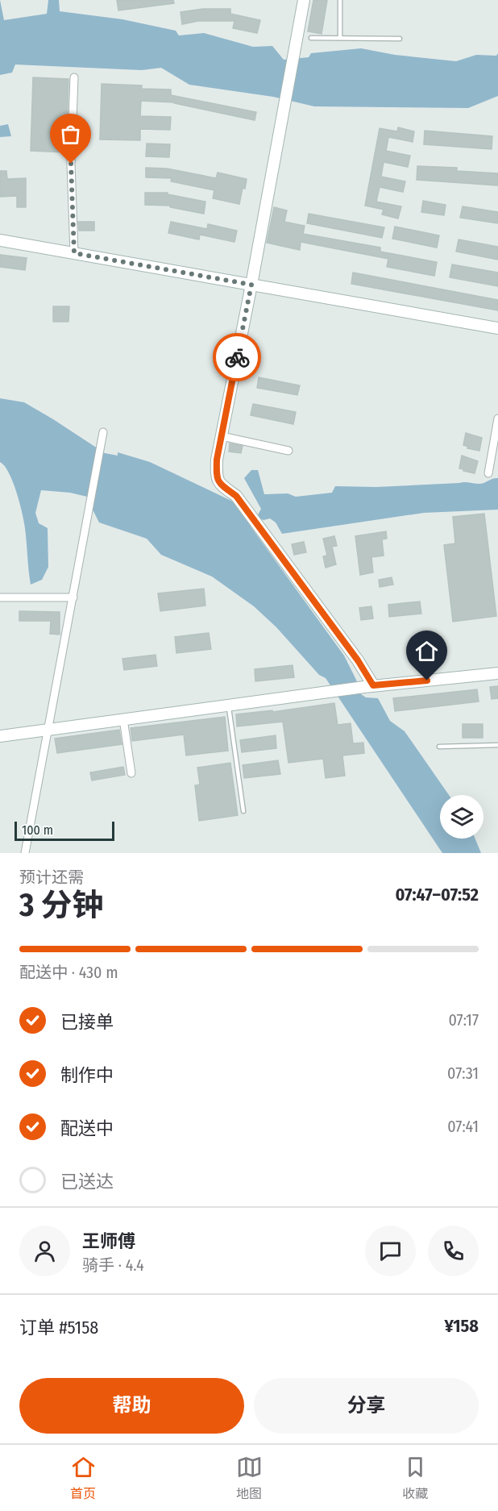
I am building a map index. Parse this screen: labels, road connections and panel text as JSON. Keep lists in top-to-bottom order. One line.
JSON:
{"scale_bar":"100 m","page":{"scale":"100 m","heading":["3 分钟","预计还需","07:47–07:52"],"panel":["王师傅","骑手 · 4.4","订单 #5158","¥158"],"bar":"配送中 · 430 m","list":[["已接单","07:17"],["制作中","07:31"],["配送中","07:41"],"已送达"],"buttons":["帮助","分享"],"tabs":["首页","地图","收藏"]}}
